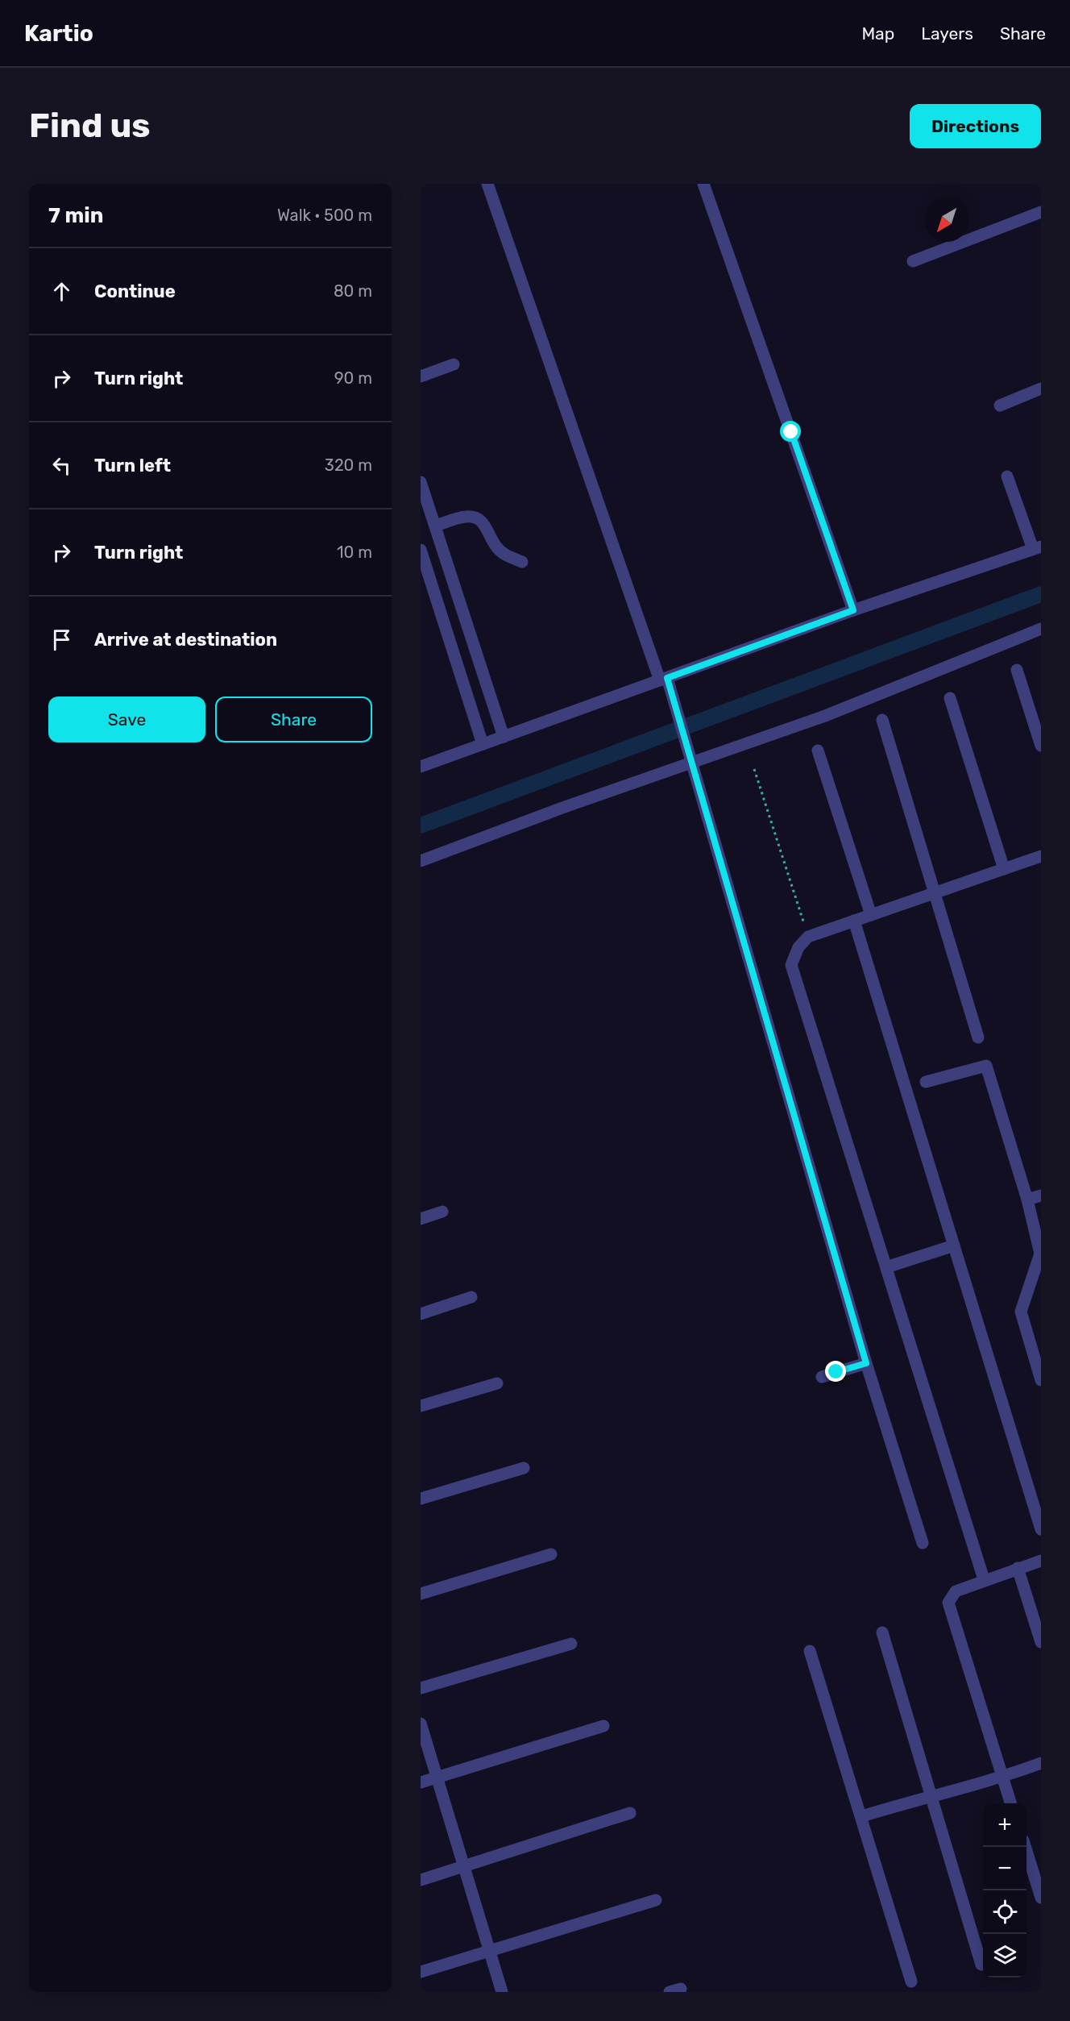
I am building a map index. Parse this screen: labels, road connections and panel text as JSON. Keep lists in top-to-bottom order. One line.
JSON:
{"north":"bottom left","page":{"header":"Kartio","nav":["Map","Layers","Share"],"buttons":["Directions",["Save","Share"]],"title":"Find us","heading":["7 min","Walk · 500 m"],"list":[["Continue","80 m"],["Turn right","90 m"],["Turn left","320 m"],["Turn right","10 m"],"Arrive at destination"],"map_buttons":["+","−"]}}
